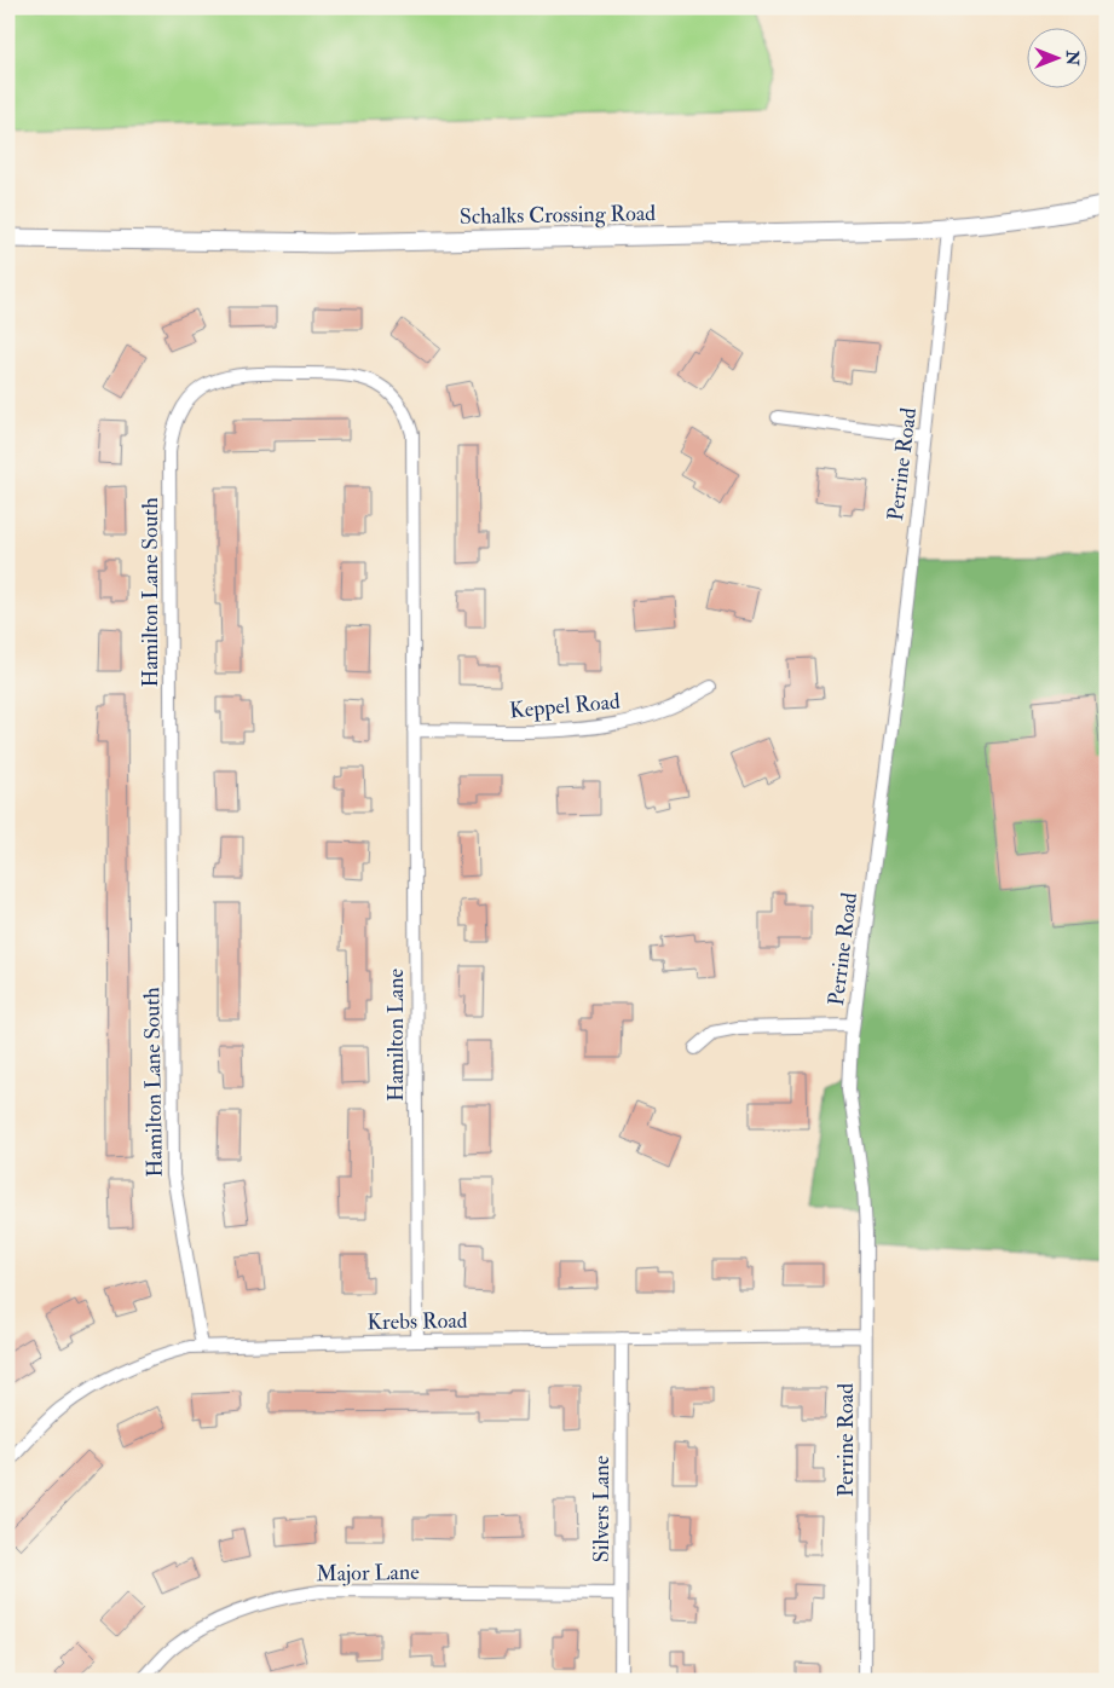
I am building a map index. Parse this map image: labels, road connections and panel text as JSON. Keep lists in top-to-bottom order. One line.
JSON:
{"streets":{"street":["Schalks Crossing Road","Perrine Road","Hamilton Lane South","Keppel Road","Hamilton Lane","Krebs Road","Silvers Lane","Major Lane"]},"crossings":[["Schalks Crossing Road","Perrine Road"],["Perrine Road","Krebs Road"],["Hamilton Lane South","Keppel Road"],["Hamilton Lane South","Hamilton Lane"],["Hamilton Lane South","Krebs Road"],["Keppel Road","Hamilton Lane"],["Hamilton Lane","Krebs Road"],["Krebs Road","Silvers Lane"],["Silvers Lane","Major Lane"]],"north":"right"}
